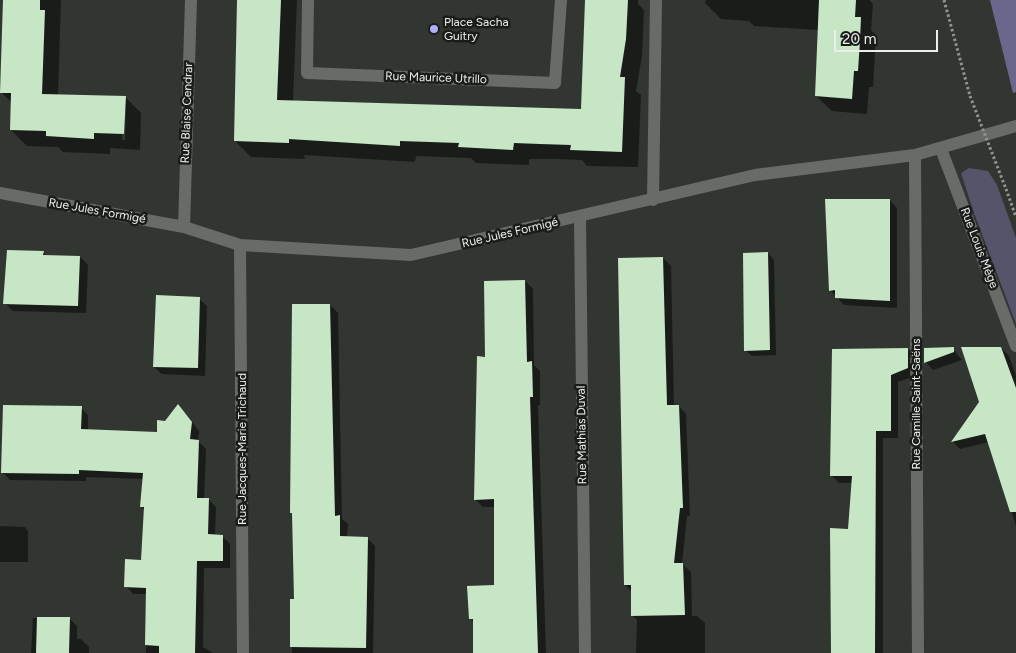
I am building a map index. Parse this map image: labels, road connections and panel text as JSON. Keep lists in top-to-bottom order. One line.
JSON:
{"streets":{"street":["Rue Maurice Utrillo","Rue Blaise Cendrar","Rue Jules Formigé","Rue Louis Mège","Rue Camille Saint-Saëns","Rue Mathias Duval","Rue Jacques-Marie Trichaud"]},"crossings":[["Rue Blaise Cendrar","Rue Jules Formigé"],["Rue Jules Formigé","Rue Louis Mège"],["Rue Jules Formigé","Rue Camille Saint-Saëns"],["Rue Jules Formigé","Rue Mathias Duval"],["Rue Jules Formigé","Rue Jacques-Marie Trichaud"]],"places":["Place Sacha Guitry"],"scale_bar":"20 m"}
